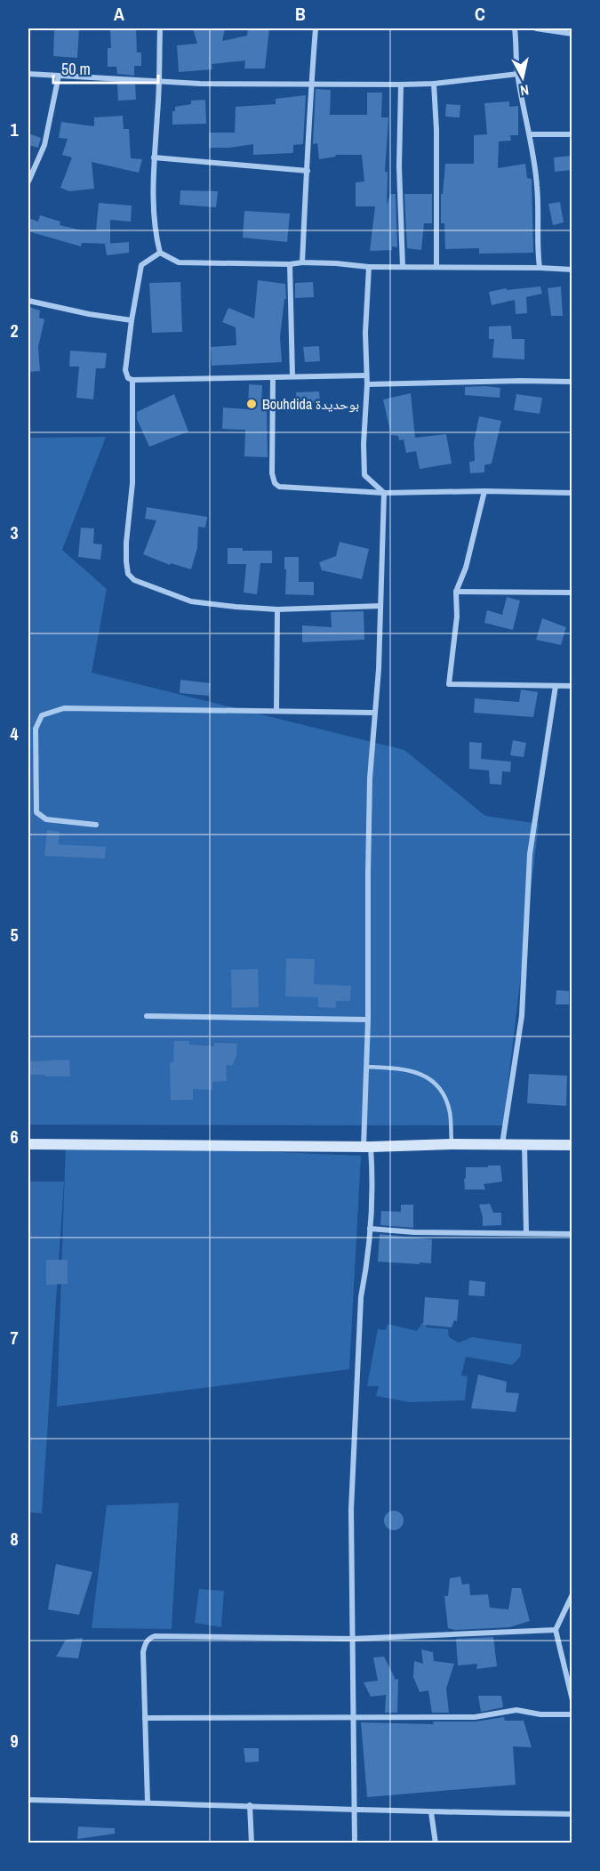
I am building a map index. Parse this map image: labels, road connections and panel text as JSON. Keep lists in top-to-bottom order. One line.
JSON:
{"places":["Bouhdida بوحديدة"],"scale_bar":"50 m","north":"bottom","grid":{"columns":["A","B","C"],"rows":["1","2","3","4","5","6","7","8","9"]}}
